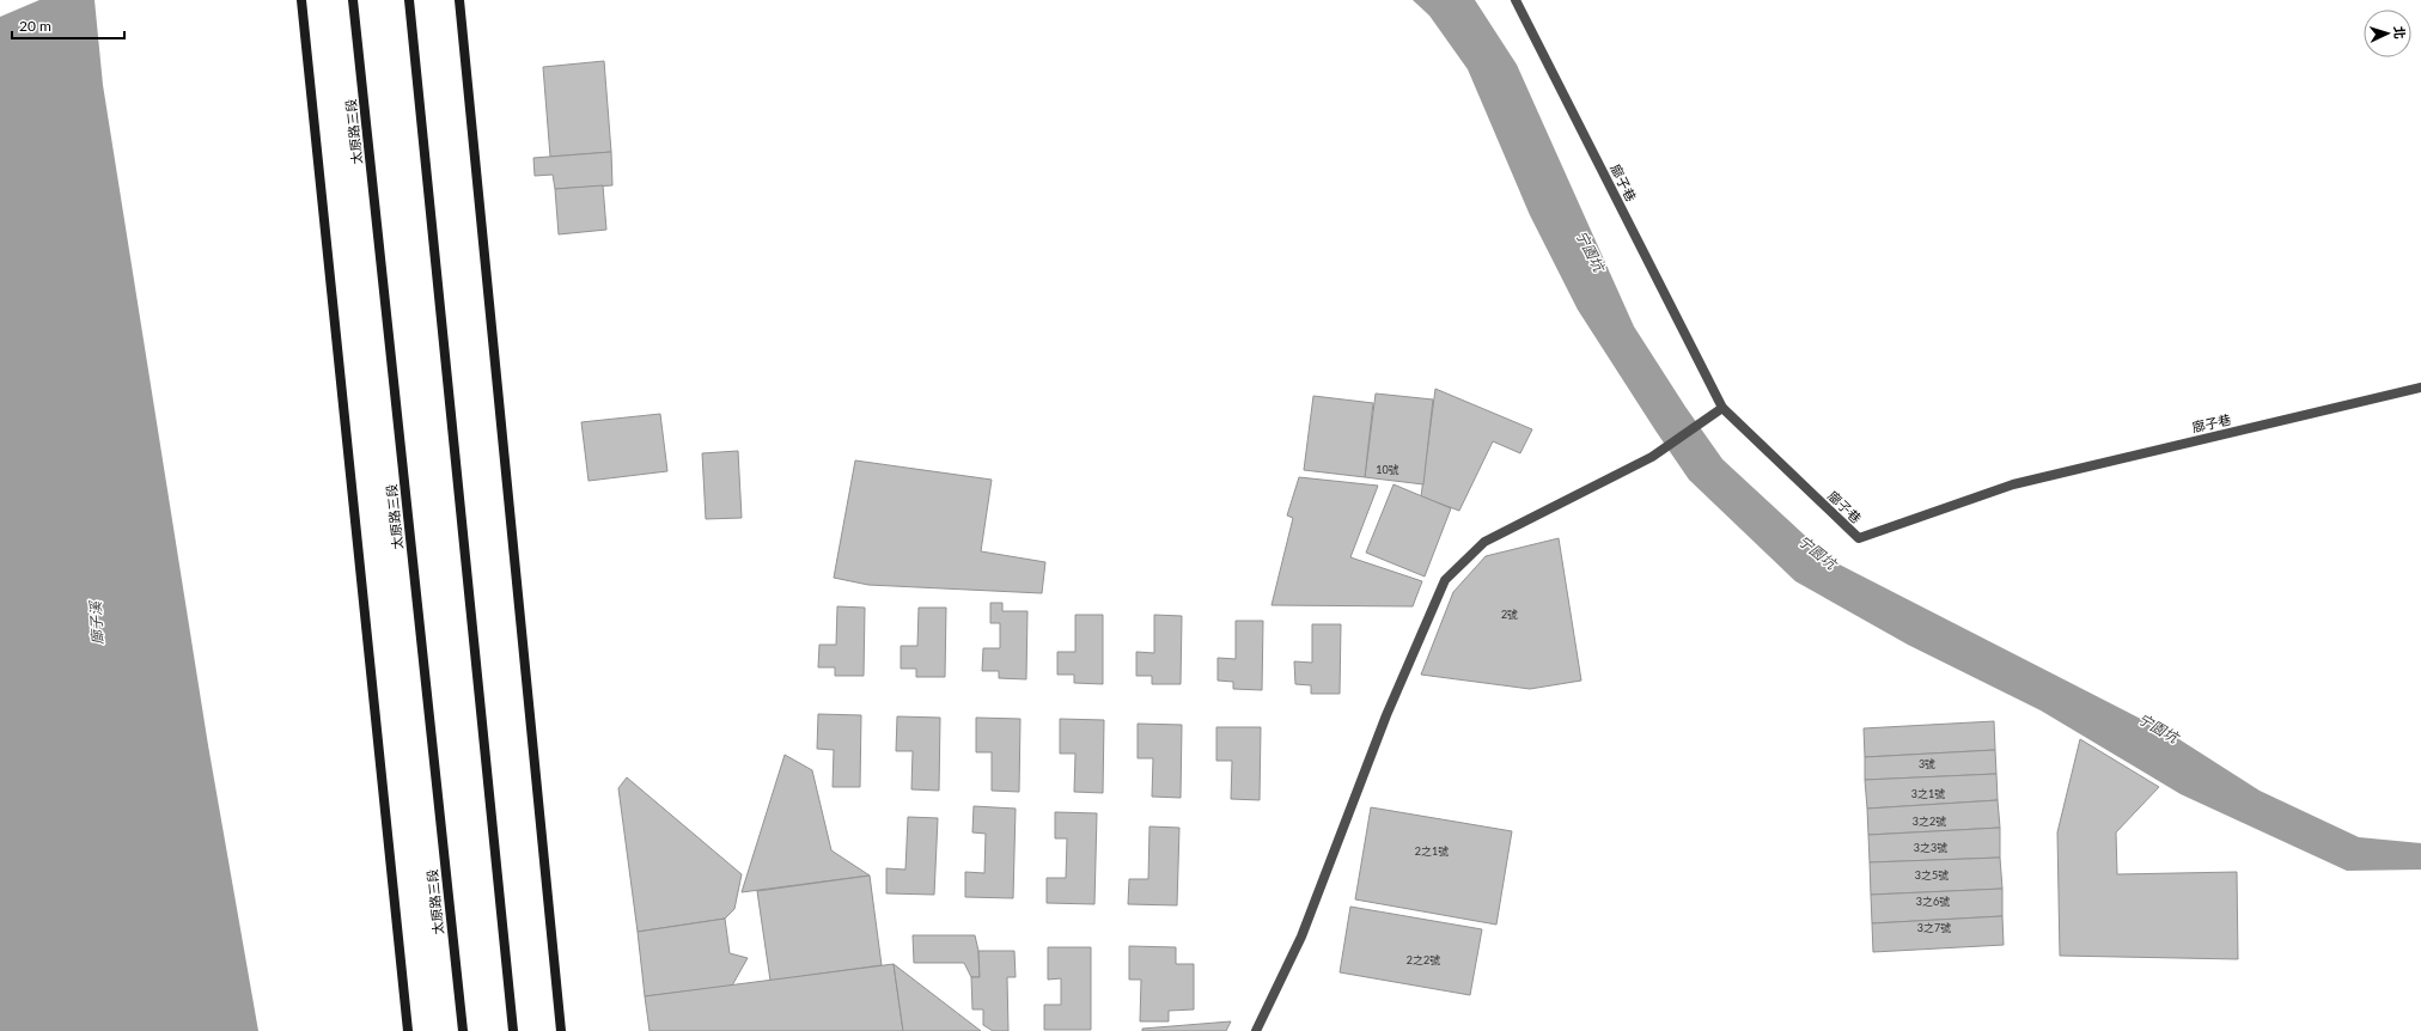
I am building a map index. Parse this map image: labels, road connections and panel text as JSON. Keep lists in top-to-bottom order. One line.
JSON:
{"streets":{"main road":["太原路三段"],"lane":["廍子巷"]},"water":["宁園坑","廍子溪"],"house_numbers":["10號","2號","3號","3之1號","3之2號","3之3號","2之1號","3之5號","3之6號","3之7號","2之2號"],"scale_bar":"20 m","north":"right"}
